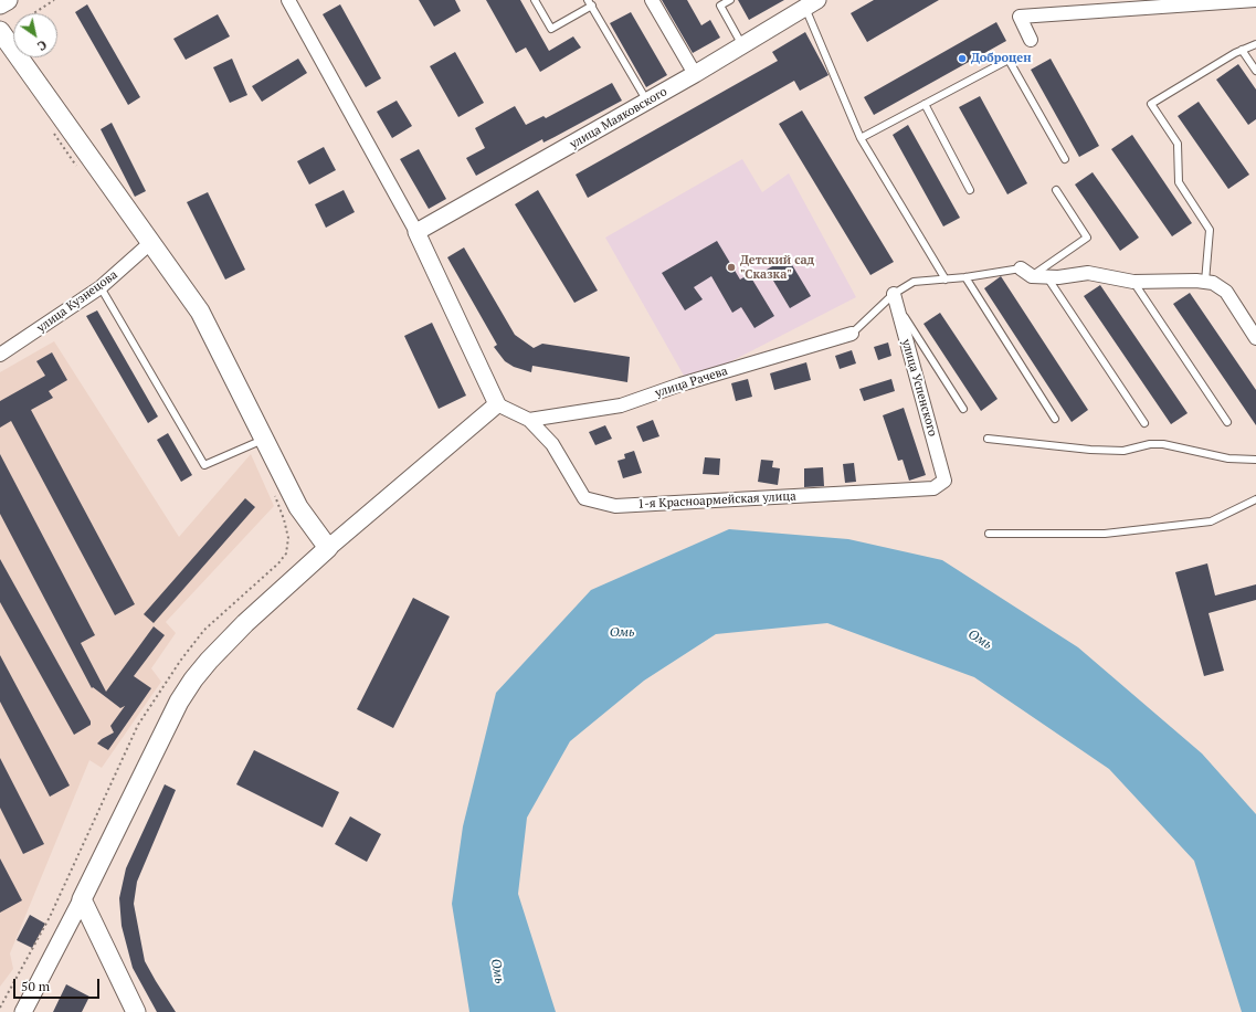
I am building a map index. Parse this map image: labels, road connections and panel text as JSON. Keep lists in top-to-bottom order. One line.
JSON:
{"streets":{"street":["улица Маяковского","улица Кузнецова","улица Рачева","улица Успенского","1-я Красноармейская улица"]},"crossings":[["улица Рачева","1-я Красноармейская улица"],["улица Успенского","1-я Красноармейская улица"]],"water":["Омь"],"places":["Доброцен","Детский сад \"Сказка\""],"scale_bar":"50 m","north":"bottom right"}
